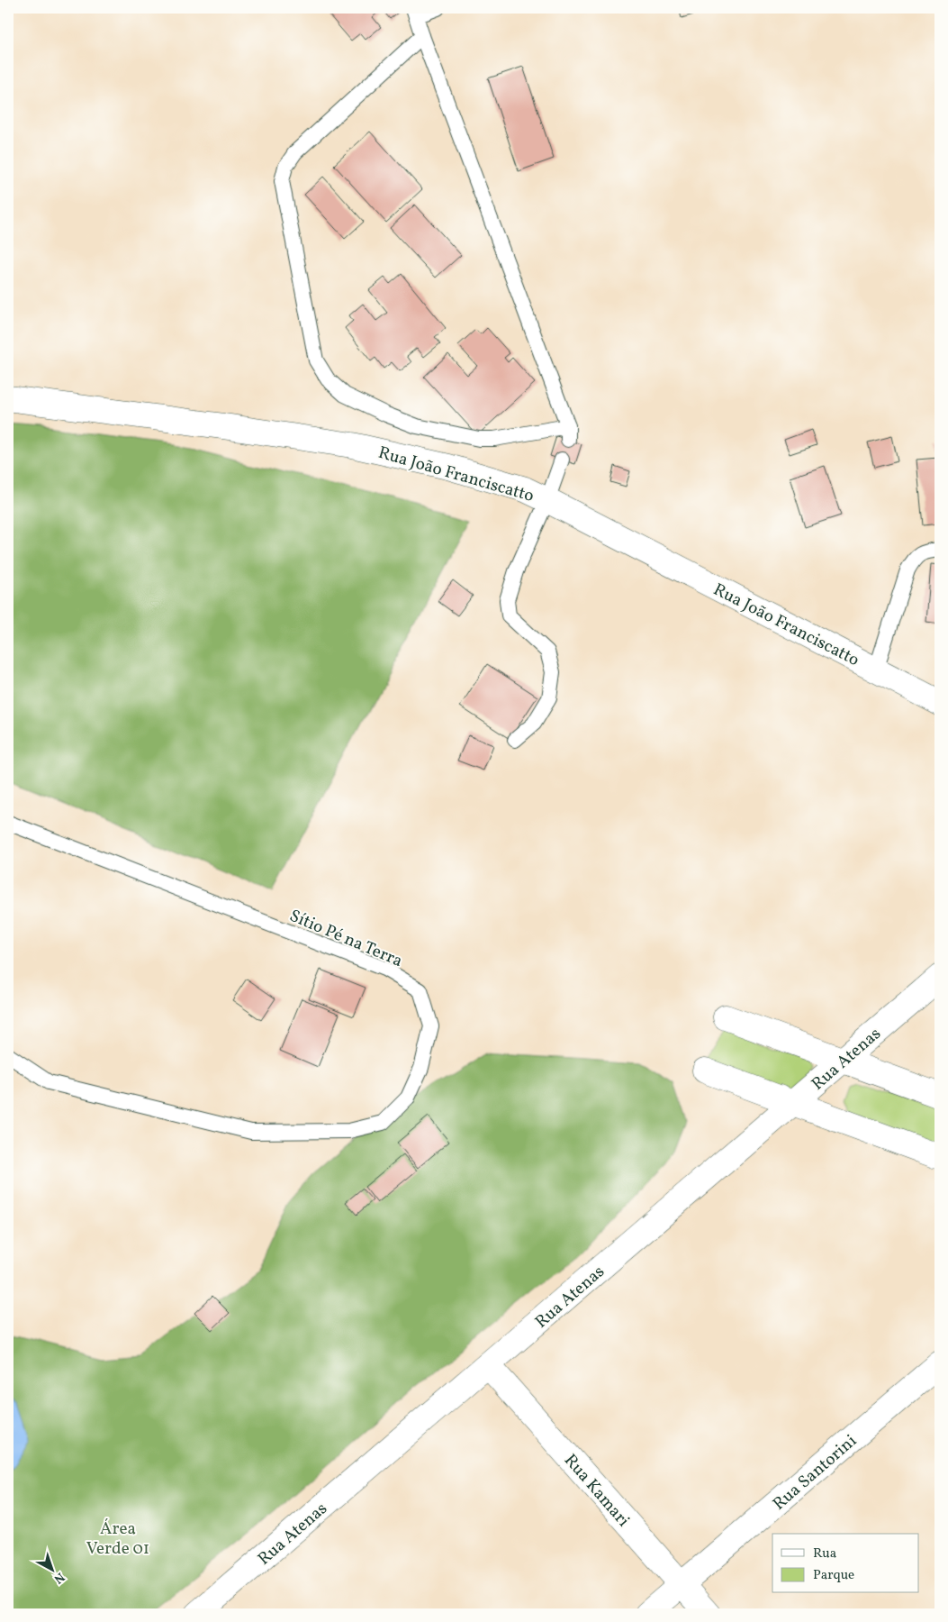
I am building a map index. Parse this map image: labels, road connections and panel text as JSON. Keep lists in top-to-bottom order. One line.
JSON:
{"streets":{"street":["Rua João Franciscatto","Rua Atenas","Rua Santorini","Rua Kamari"],"lane":["Sítio Pé na Terra"]},"crossings":[["Rua Atenas","Rua Kamari"],["Rua Santorini","Rua Kamari"]],"parks":["Área Verde 01"],"legend":["Rua","Parque"],"north":"bottom right"}
